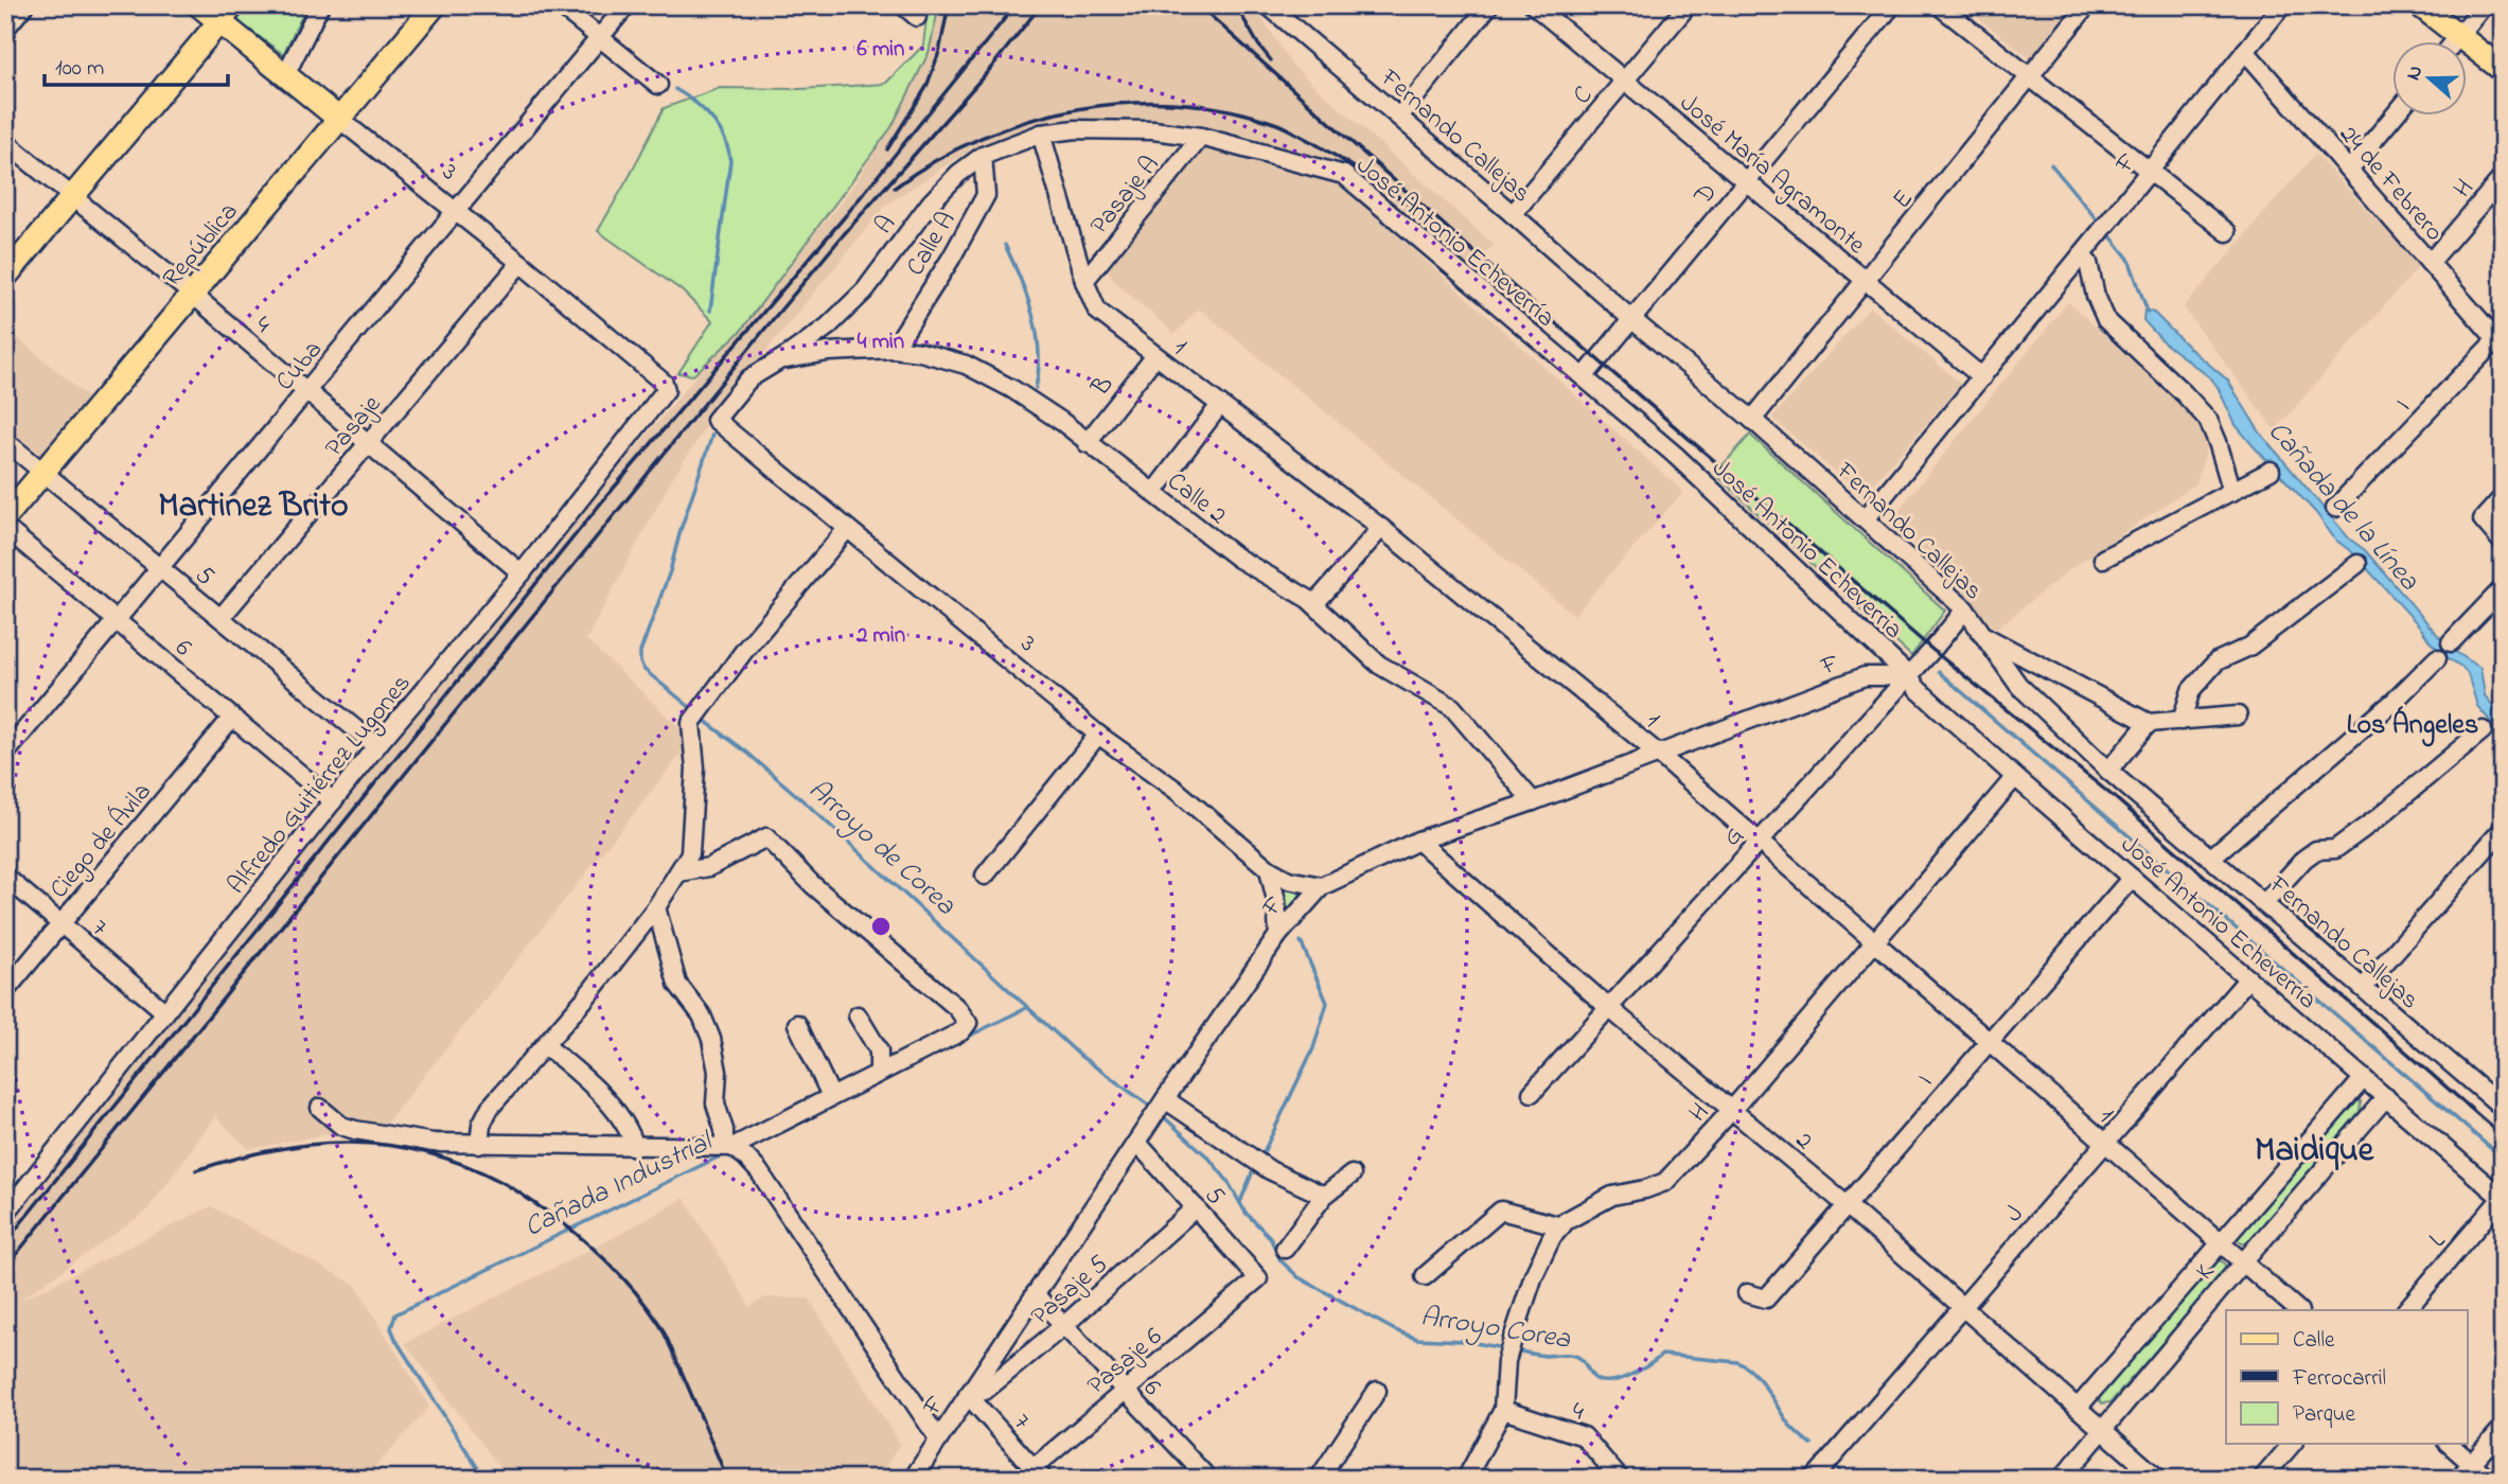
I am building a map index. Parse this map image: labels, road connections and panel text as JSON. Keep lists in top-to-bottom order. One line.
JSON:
{"streets":{"main road":["3","República"],"street":["C","Fernando Callejas","F","José María Agramonte","24 de Febrero","H","D","Pasaje A","E","A","José Antonio Echeverría","Calle A","4","1","Cuba","B","I","Pasaje","Calle 2","José Antonio Echeverria","5","6","Alfredo Guitiérrez Lugones","G","Ciego de Ávila","7","2","J","L","K","Pasaje 5","Pasaje 6"]},"crossings":[["C","Fernando Callejas"],["C","José María Agramonte"],["Fernando Callejas","F"],["Fernando Callejas","D"],["Fernando Callejas","E"],["Fernando Callejas","G"],["F","3"],["F","José María Agramonte"],["F","24 de Febrero"],["F","José Antonio Echeverría"],["F","1"],["F","Calle 2"],["F","José Antonio Echeverria"],["F","5"],["F","6"],["F","G"],["F","7"],["F","2"],["F","Pasaje 5"],["3","A"],["3","República"],["3","Cuba"],["3","Pasaje"],["3","Alfredo Guitiérrez Lugones"],["José María Agramonte","D"],["José María Agramonte","E"],["24 de Febrero","H"],["24 de Febrero","I"],["H","José Antonio Echeverría"],["H","4"],["H","1"],["H","2"],["D","José Antonio Echeverría"],["Pasaje A","José Antonio Echeverría"],["Pasaje A","1"],["A","José Antonio Echeverría"],["A","Calle A"],["A","1"],["A","Calle 2"],["José Antonio Echeverría","1"],["José Antonio Echeverría","I"],["José Antonio Echeverría","José Antonio Echeverria"],["José Antonio Echeverría","G"],["José Antonio Echeverría","J"],["José Antonio Echeverría","L"],["José Antonio Echeverría","K"],["Calle A","Calle 2"],["República","4"],["República","5"],["4","Cuba"],["4","Pasaje"],["4","Alfredo Guitiérrez Lugones"],["1","B"],["1","I"],["1","G"],["1","J"],["1","K"],["Cuba","5"],["Cuba","6"],["B","Calle 2"],["I","2"],["Pasaje","5"],["José Antonio Echeverria","G"],["5","Alfredo Guitiérrez Lugones"],["5","Pasaje 5"],["5","Pasaje 6"],["6","Alfredo Guitiérrez Lugones"],["6","Ciego de Ávila"],["6","Pasaje 5"],["6","Pasaje 6"],["Alfredo Guitiérrez Lugones","7"],["G","2"],["Ciego de Ávila","7"],["7","Pasaje 5"],["7","Pasaje 6"],["2","J"],["2","K"]],"districts":["Martinez Brito","Los Ángeles","Maidique"],"water":["Cañada de la Línea","Arroyo de Corea","Cañada Industrial","Arroyo Corea"],"legend":["Calle","Ferrocarril","Parque"],"scale_bar":"100 m","north":"left","rings":["6 min","4 min","2 min"]}
